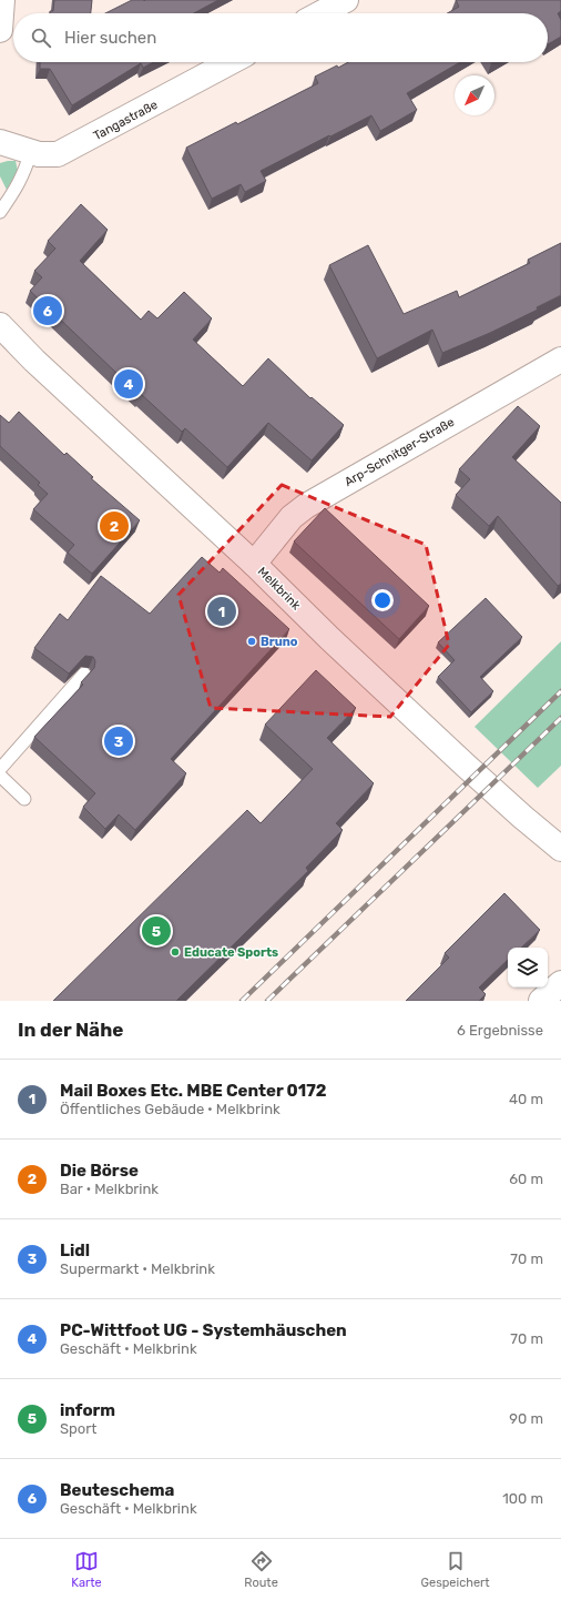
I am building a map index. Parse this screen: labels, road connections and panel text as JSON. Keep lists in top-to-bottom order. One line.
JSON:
{"streets":{"street":["Tangastraße","Arp-Schnitger-Straße","Melkbrink"]},"crossings":[["Arp-Schnitger-Straße","Melkbrink"]],"places":["Bruno","Educate Sports"],"north":"bottom left","page":{"search":"Hier suchen","pins":["6","4","2","1","3","5"],"heading":["In der Nähe","6 Ergebnisse"],"list":[{"mark":"1","name":"Mail Boxes Etc. MBE Center 0172","note":"Öffentliches Gebäude · Melkbrink","value":"40 m"},{"mark":"2","name":"Die Börse","note":"Bar · Melkbrink","value":"60 m"},{"mark":"3","name":"Lidl","note":"Supermarkt · Melkbrink","value":"70 m"},{"mark":"4","name":"PC-Wittfoot UG - Systemhäuschen","note":"Geschäft · Melkbrink","value":"70 m"},{"mark":"5","name":"inform","note":"Sport","value":"90 m"},{"mark":"6","name":"Beuteschema","note":"Geschäft · Melkbrink","value":"100 m"}],"nav":["Karte","Route","Gespeichert"]}}
